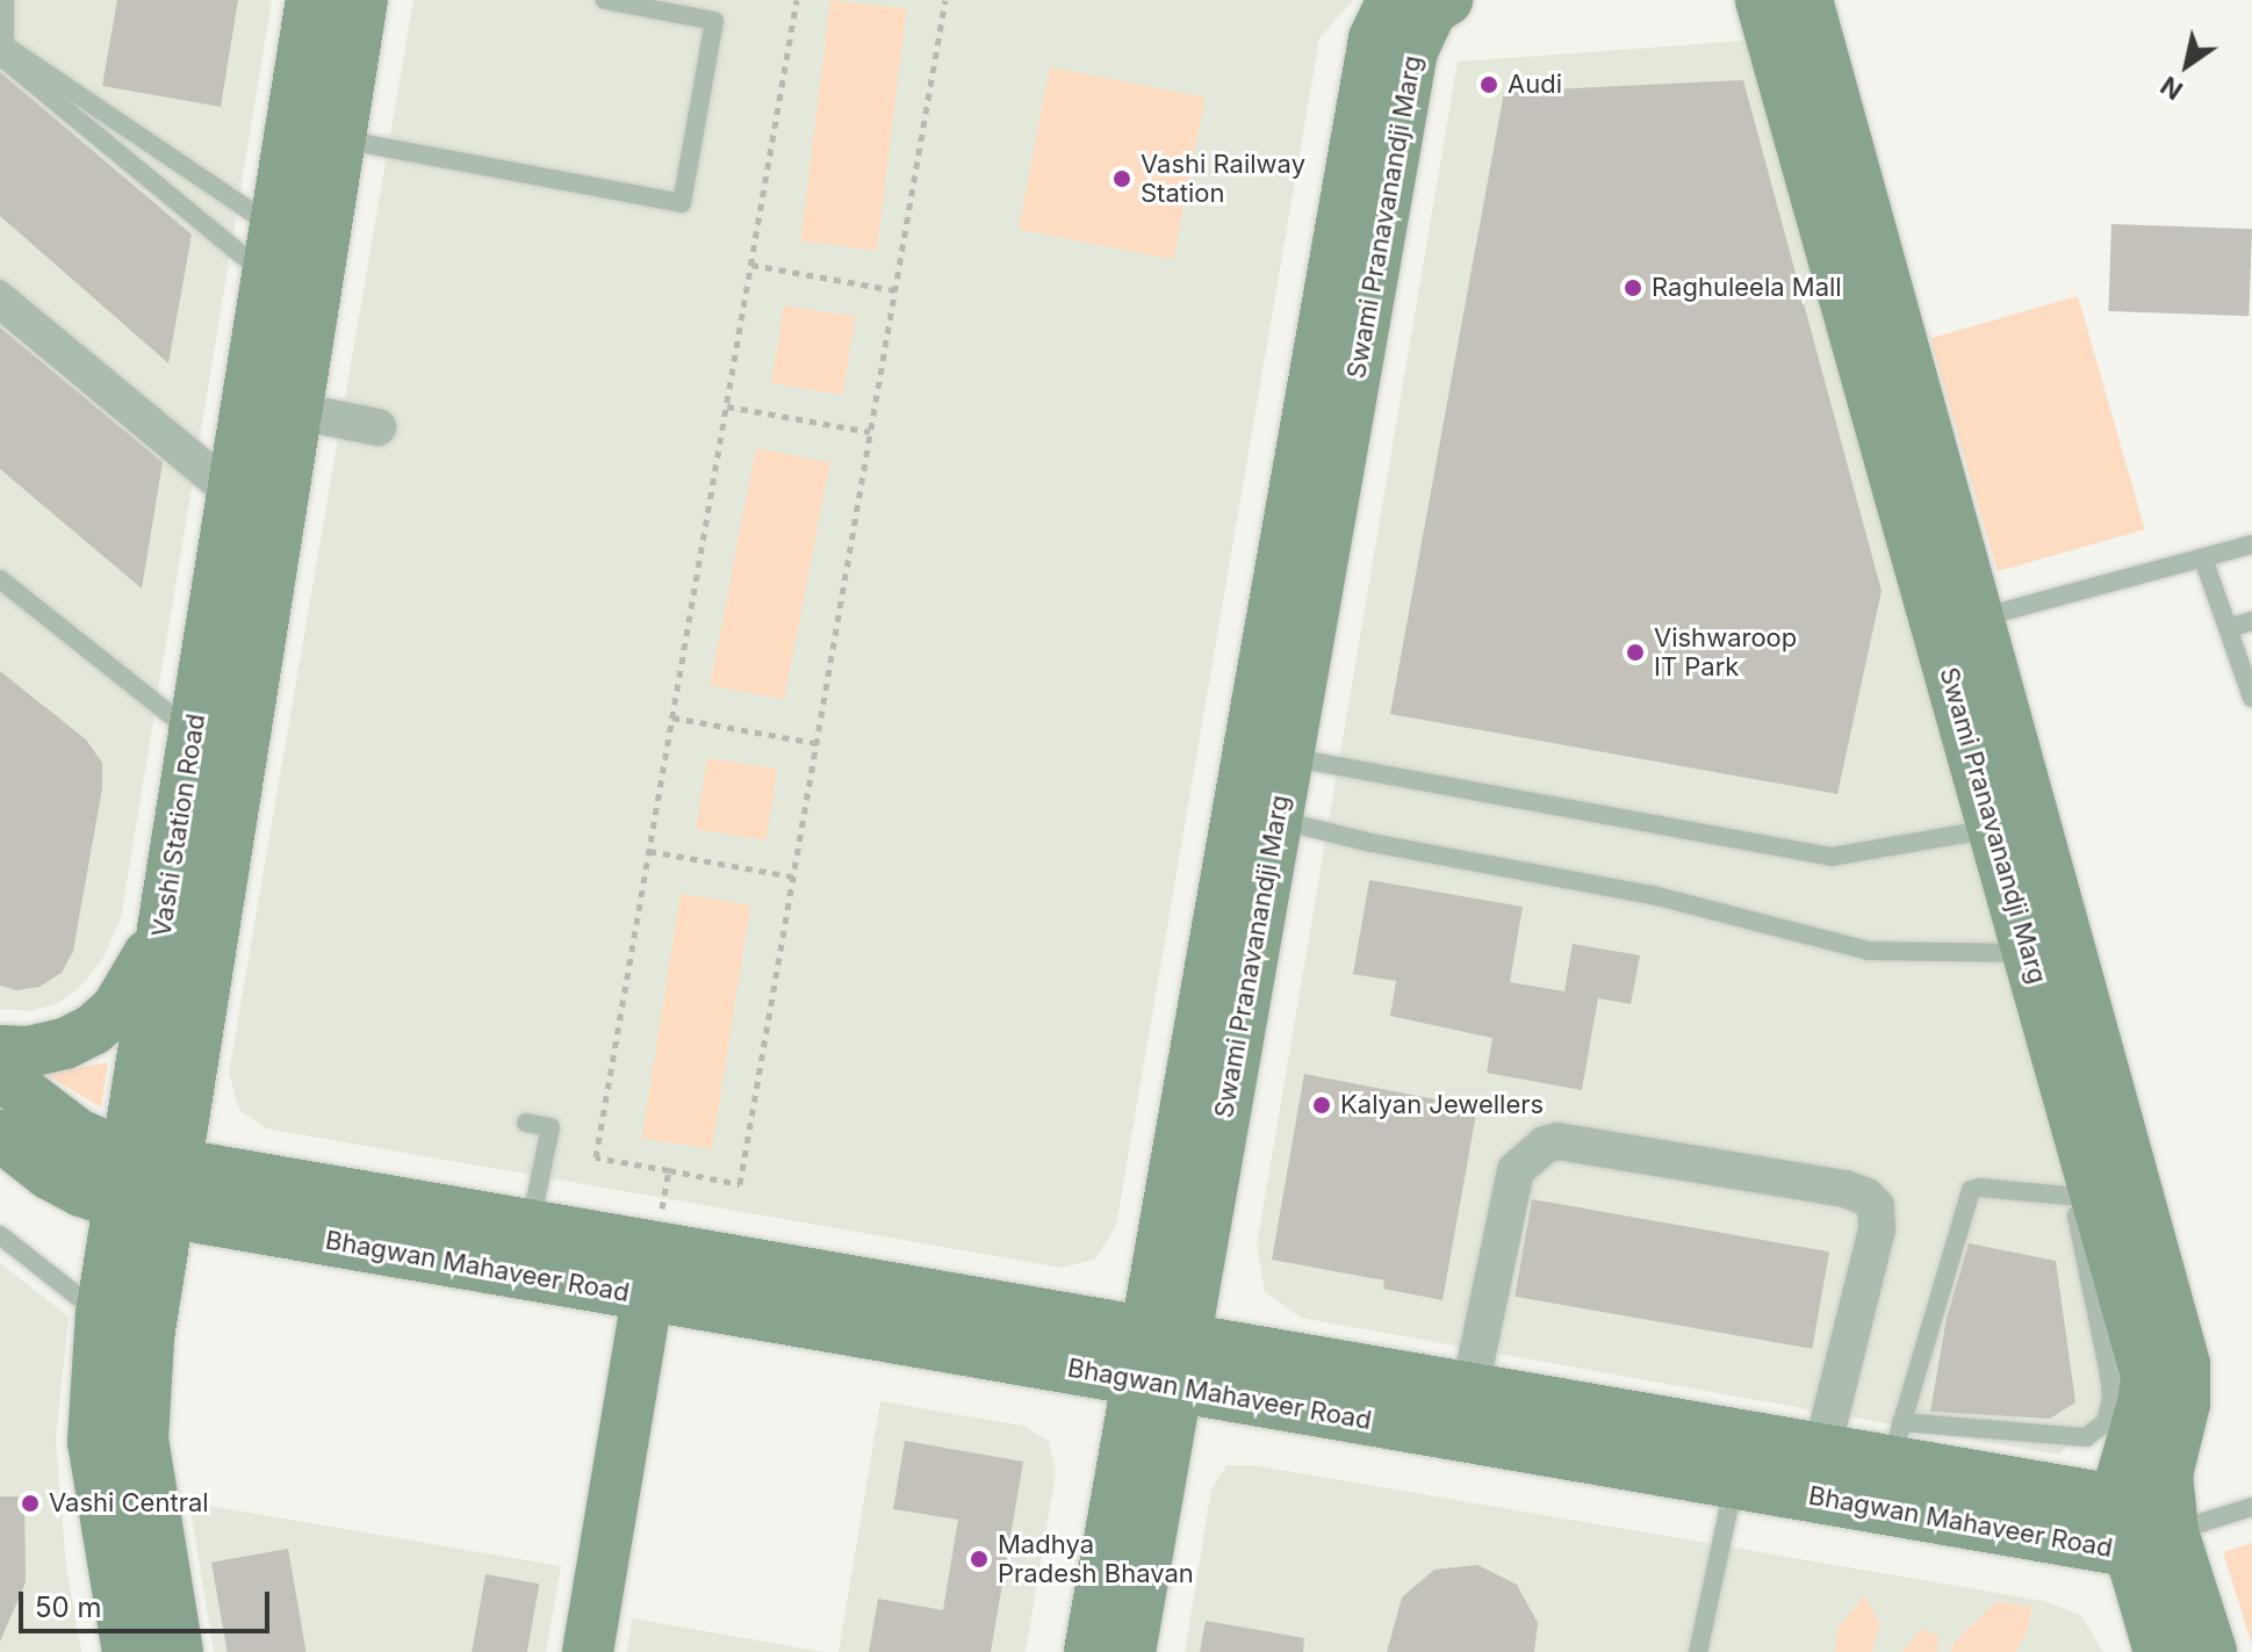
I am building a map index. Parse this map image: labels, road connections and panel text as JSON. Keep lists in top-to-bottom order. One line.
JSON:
{"streets":{"street":["Swami Pranavanandji Marg","Vashi Station Road","Bhagwan Mahaveer Road"]},"crossings":[["Swami Pranavanandji Marg","Bhagwan Mahaveer Road"],["Vashi Station Road","Bhagwan Mahaveer Road"]],"places":["Audi","Vashi Railway Station","Raghuleela Mall","Vishwaroop IT Park","Kalyan Jewellers","Vashi Central","Madhya Pradesh Bhavan"],"scale_bar":"50 m","north":"bottom left"}
